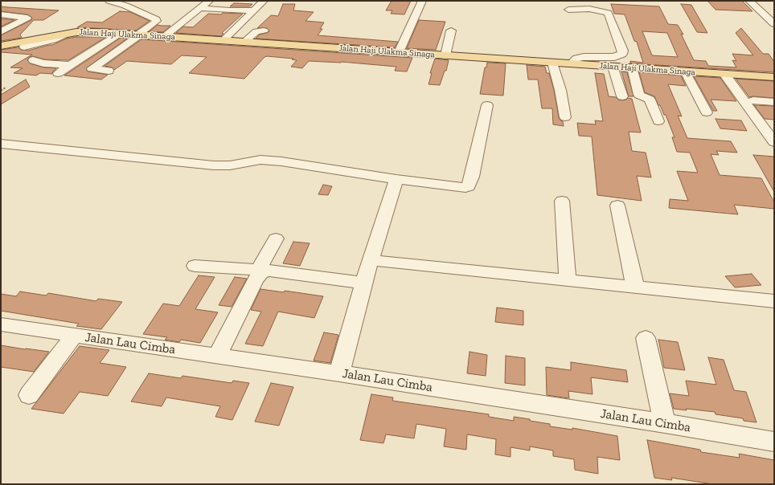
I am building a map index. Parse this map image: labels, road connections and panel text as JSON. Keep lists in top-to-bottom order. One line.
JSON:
{"streets":{"main road":["Jalan Haji Ulakma Sinaga"],"street":["Jalan Lau Cimba"]}}
